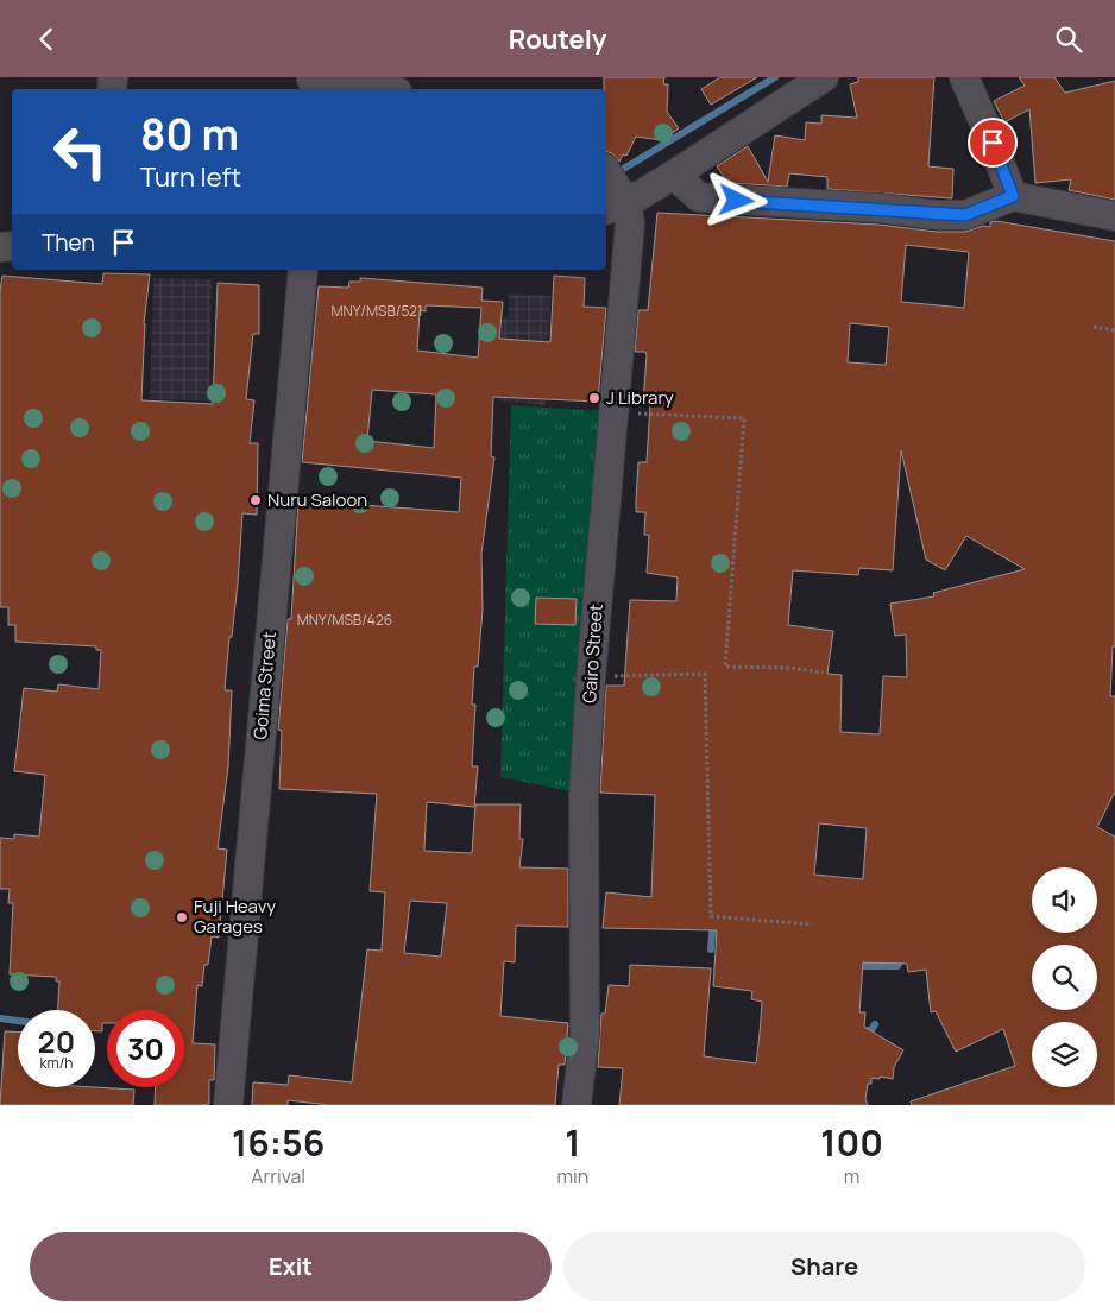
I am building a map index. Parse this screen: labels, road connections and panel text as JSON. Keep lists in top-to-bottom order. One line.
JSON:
{"streets":{"street":["Gairo Street","Goima Street"]},"places":["J Library","Nuru Saloon","Fuji Heavy Garages"],"house_numbers":["MNY/MSB/521","MNY/MSB/426"],"page":{"header":"Routely","turn":["80 m","Turn left"],"then":"Then","speed":"20 km/h","limit":"30","eta":["16:56","Arrival","1","min","100","m"],"buttons":["Exit","Share"]}}
